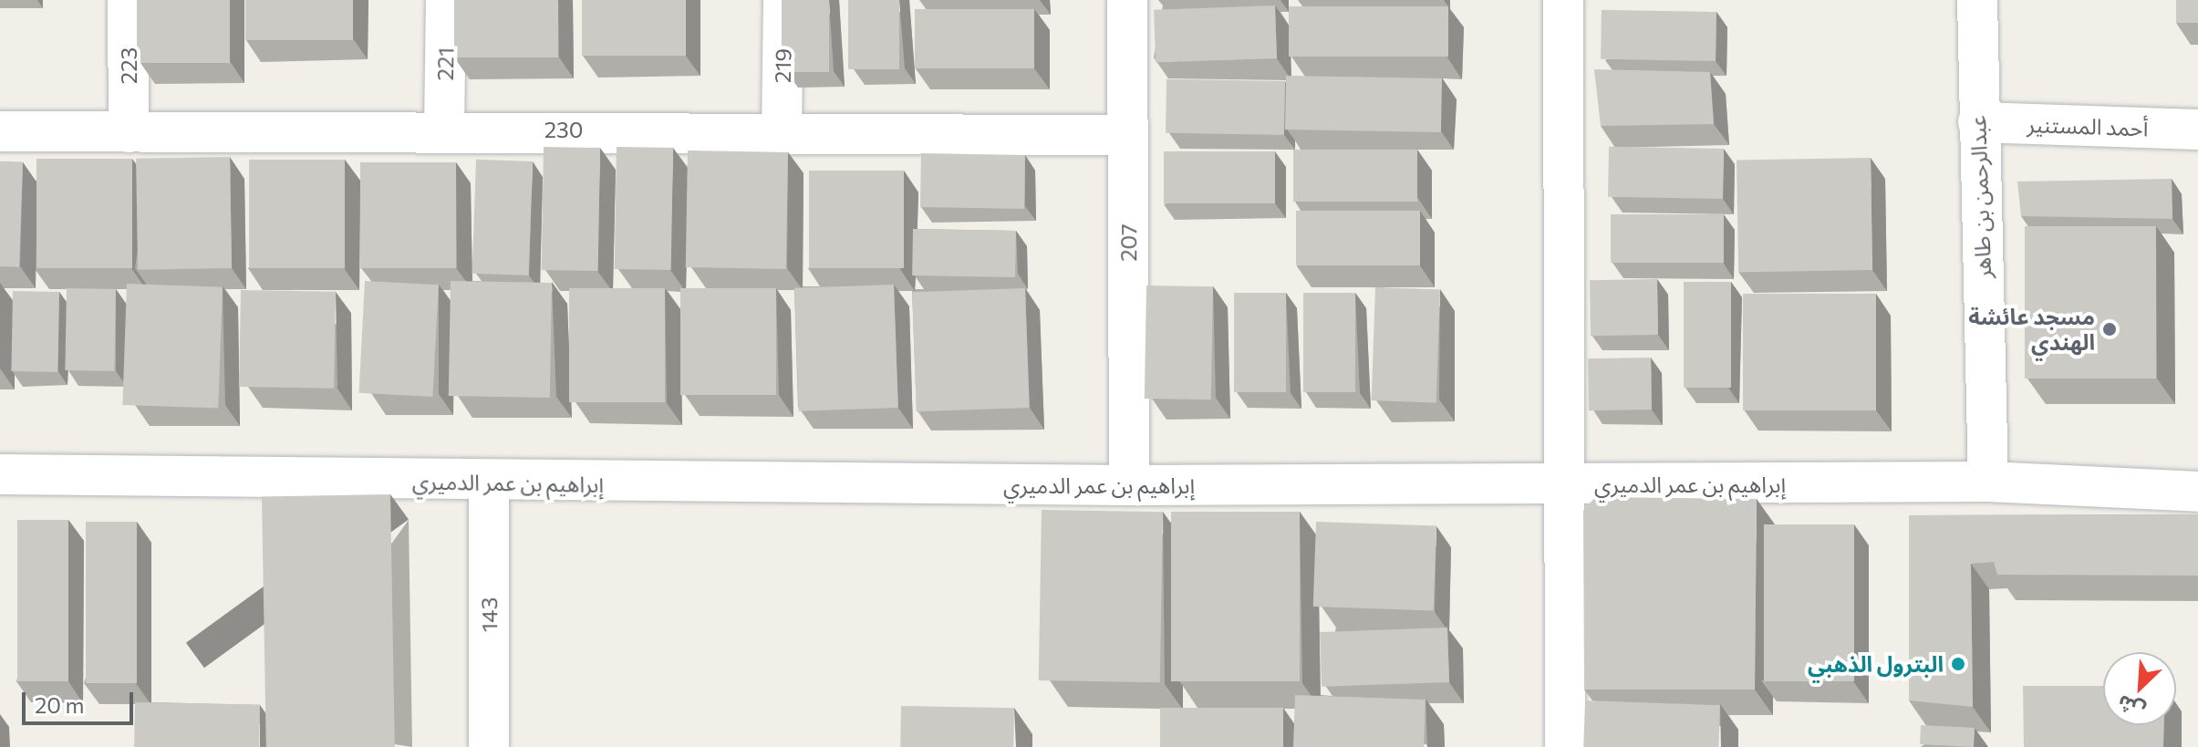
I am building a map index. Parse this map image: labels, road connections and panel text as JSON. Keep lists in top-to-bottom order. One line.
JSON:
{"streets":{"street":["221","223","219","أحمد المستنير","230","عبدالرحمن بن طاهر","207","إبراهيم بن عمر الدميري","143"]},"crossings":[["221","230"],["223","230"],["219","230"],["أحمد المستنير","عبدالرحمن بن طاهر"],["230","207"],["عبدالرحمن بن طاهر","إبراهيم بن عمر الدميري"],["207","إبراهيم بن عمر الدميري"],["إبراهيم بن عمر الدميري","143"]],"places":["مسجد عائشة الهندي","البترول الذهبي"],"scale_bar":"20 m","north":"bottom left"}
